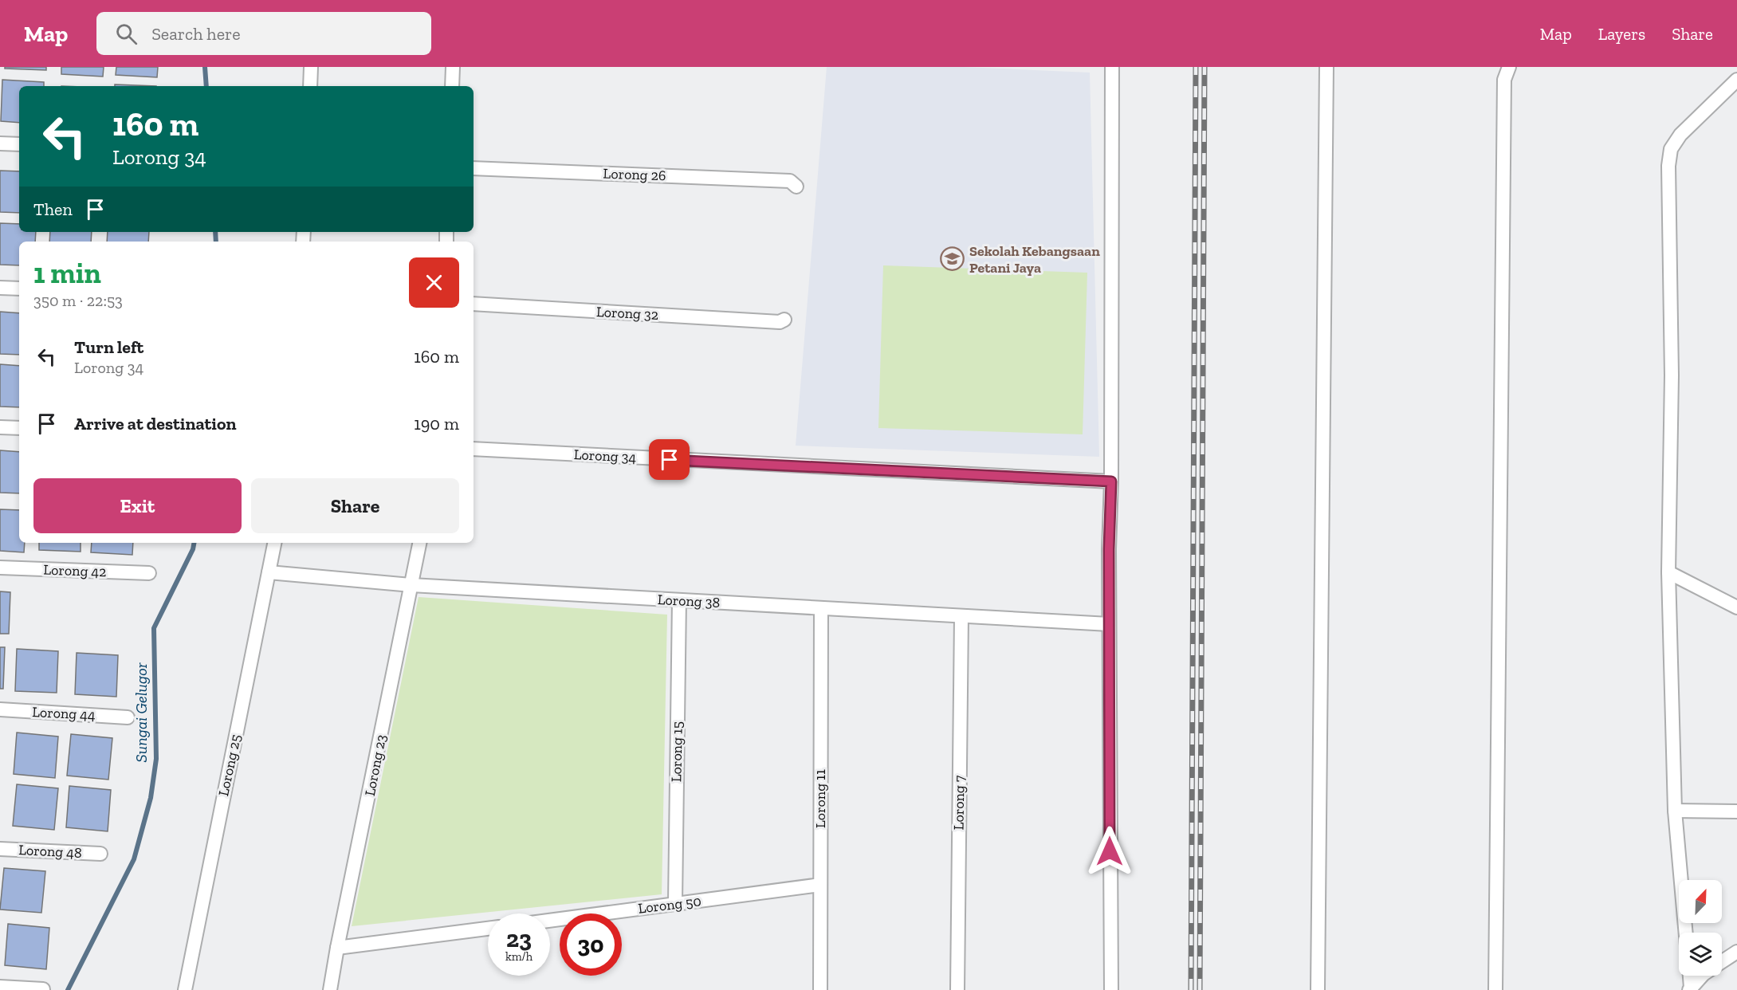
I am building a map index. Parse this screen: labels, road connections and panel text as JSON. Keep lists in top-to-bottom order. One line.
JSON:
{"streets":{"street":["Lorong 26","Lorong 32","Lorong 34","Lorong 42","Lorong 38","Lorong 44","Lorong 15","Lorong 25","Lorong 23","Lorong 11","Lorong 7","Lorong 48","Lorong 50"]},"crossings":[["Lorong 38","Lorong 15"],["Lorong 38","Lorong 25"],["Lorong 38","Lorong 23"],["Lorong 38","Lorong 11"],["Lorong 38","Lorong 7"],["Lorong 15","Lorong 50"],["Lorong 11","Lorong 50"]],"water":["Sungai Gelugor"],"places":{"school or university":["Sekolah Kebangsaan Petani Jaya"]},"north":"top right","page":{"header":"Map","search":"Search here","nav":["Map","Layers","Share"],"turn":["160 m","Lorong 34"],"then":"Then","heading":["1 min","350 m · 22:53"],"list":[{"name":"Turn left","note":"Lorong 34","value":"160 m"},{"name":"Arrive at destination","value":"190 m"}],"buttons":["Exit","Share"],"speed":"23 km/h","limit":"30"}}
